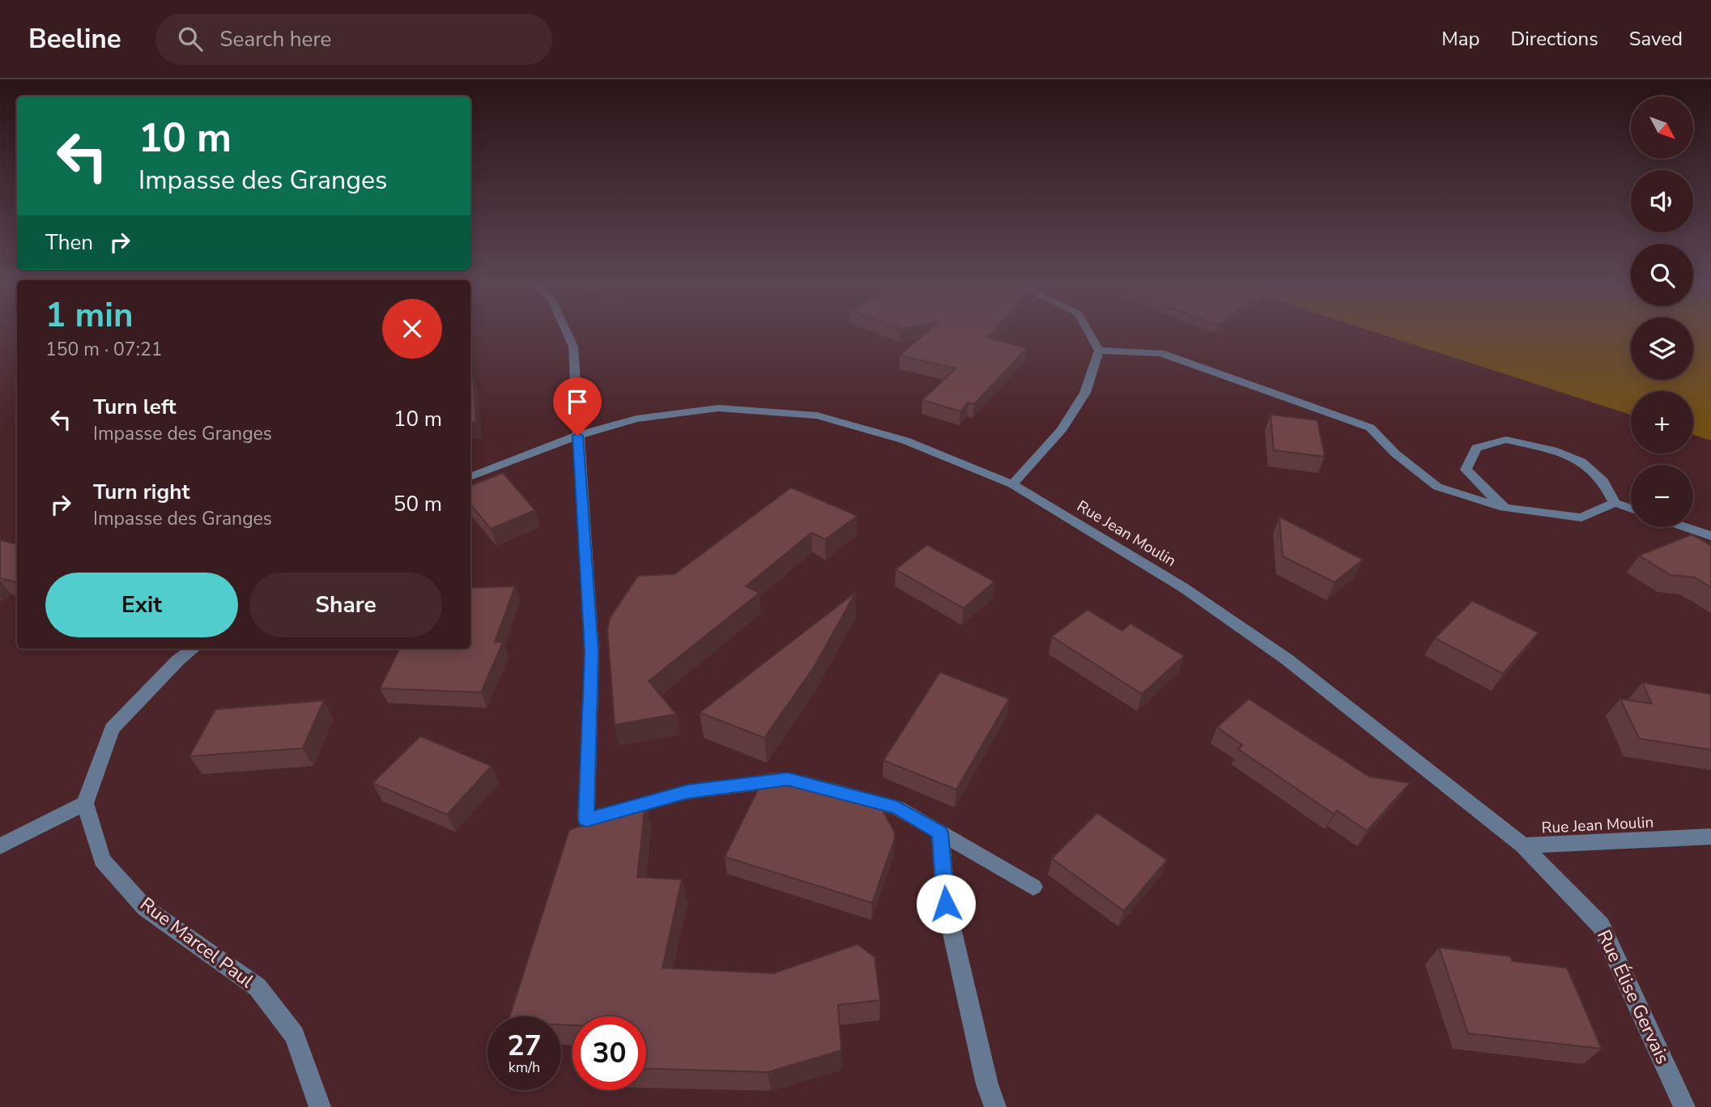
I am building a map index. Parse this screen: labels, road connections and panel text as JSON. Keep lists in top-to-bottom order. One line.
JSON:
{"streets":{"street":["Rue Jean Moulin","Rue Marcel Paul","Rue Élise Gervais"]},"crossings":[["Rue Jean Moulin","Rue Élise Gervais"]],"north":"bottom right","page":{"header":"Beeline","search":"Search here","nav":["Map","Directions","Saved"],"map_buttons":["+","−"],"turn":["10 m","Impasse des Granges"],"then":"Then","heading":["1 min","150 m · 07:21"],"list":[{"name":"Turn left","note":"Impasse des Granges","value":"10 m"},{"name":"Turn right","note":"Impasse des Granges","value":"50 m"}],"buttons":["Exit","Share"],"speed":"27 km/h","limit":"30"}}
